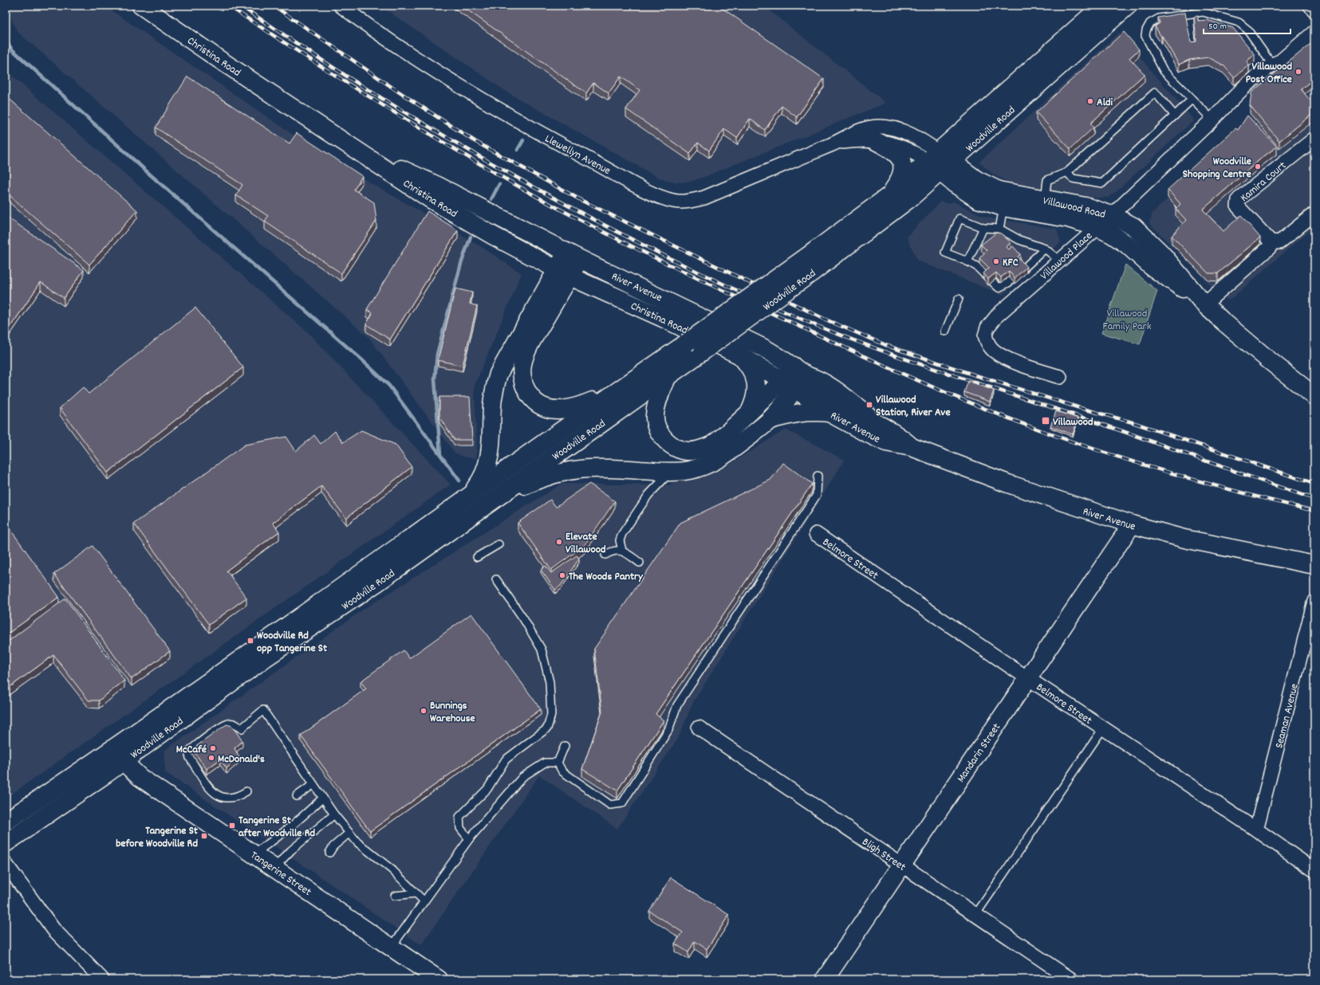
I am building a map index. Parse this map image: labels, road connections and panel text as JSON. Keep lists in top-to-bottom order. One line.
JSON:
{"streets":{"main road":["Christina Road","Woodville Road","Villawood Road","River Avenue","Mandarin Street","Tangerine Street"],"street":["Llewellyn Avenue","Kamira Court","Villawood Place","Belmore Street","Seaman Avenue","Bligh Street"]},"crossings":[["Christina Road","River Avenue"],["Woodville Road","Llewellyn Avenue"],["Woodville Road","Villawood Road"],["Woodville Road","Tangerine Street"],["Llewellyn Avenue","Villawood Road"],["Villawood Road","Villawood Place"],["River Avenue","Mandarin Street"],["Belmore Street","Seaman Avenue"],["Belmore Street","Mandarin Street"],["Mandarin Street","Bligh Street"]],"parks":["Villawood Family Park"],"places":{"other":["Villawood Post Office","Aldi","Woodville Shopping Centre","KFC","Elevate Villawood","The Woods Pantry","Bunnings Warehouse","McCafé","McDonald's"],"transit":["Villawood Station, River Ave","Villawood","Woodville Rd opp Tangerine St","Tangerine St after Woodville Rd","Tangerine St before Woodville Rd"]},"scale_bar":"50 m"}
